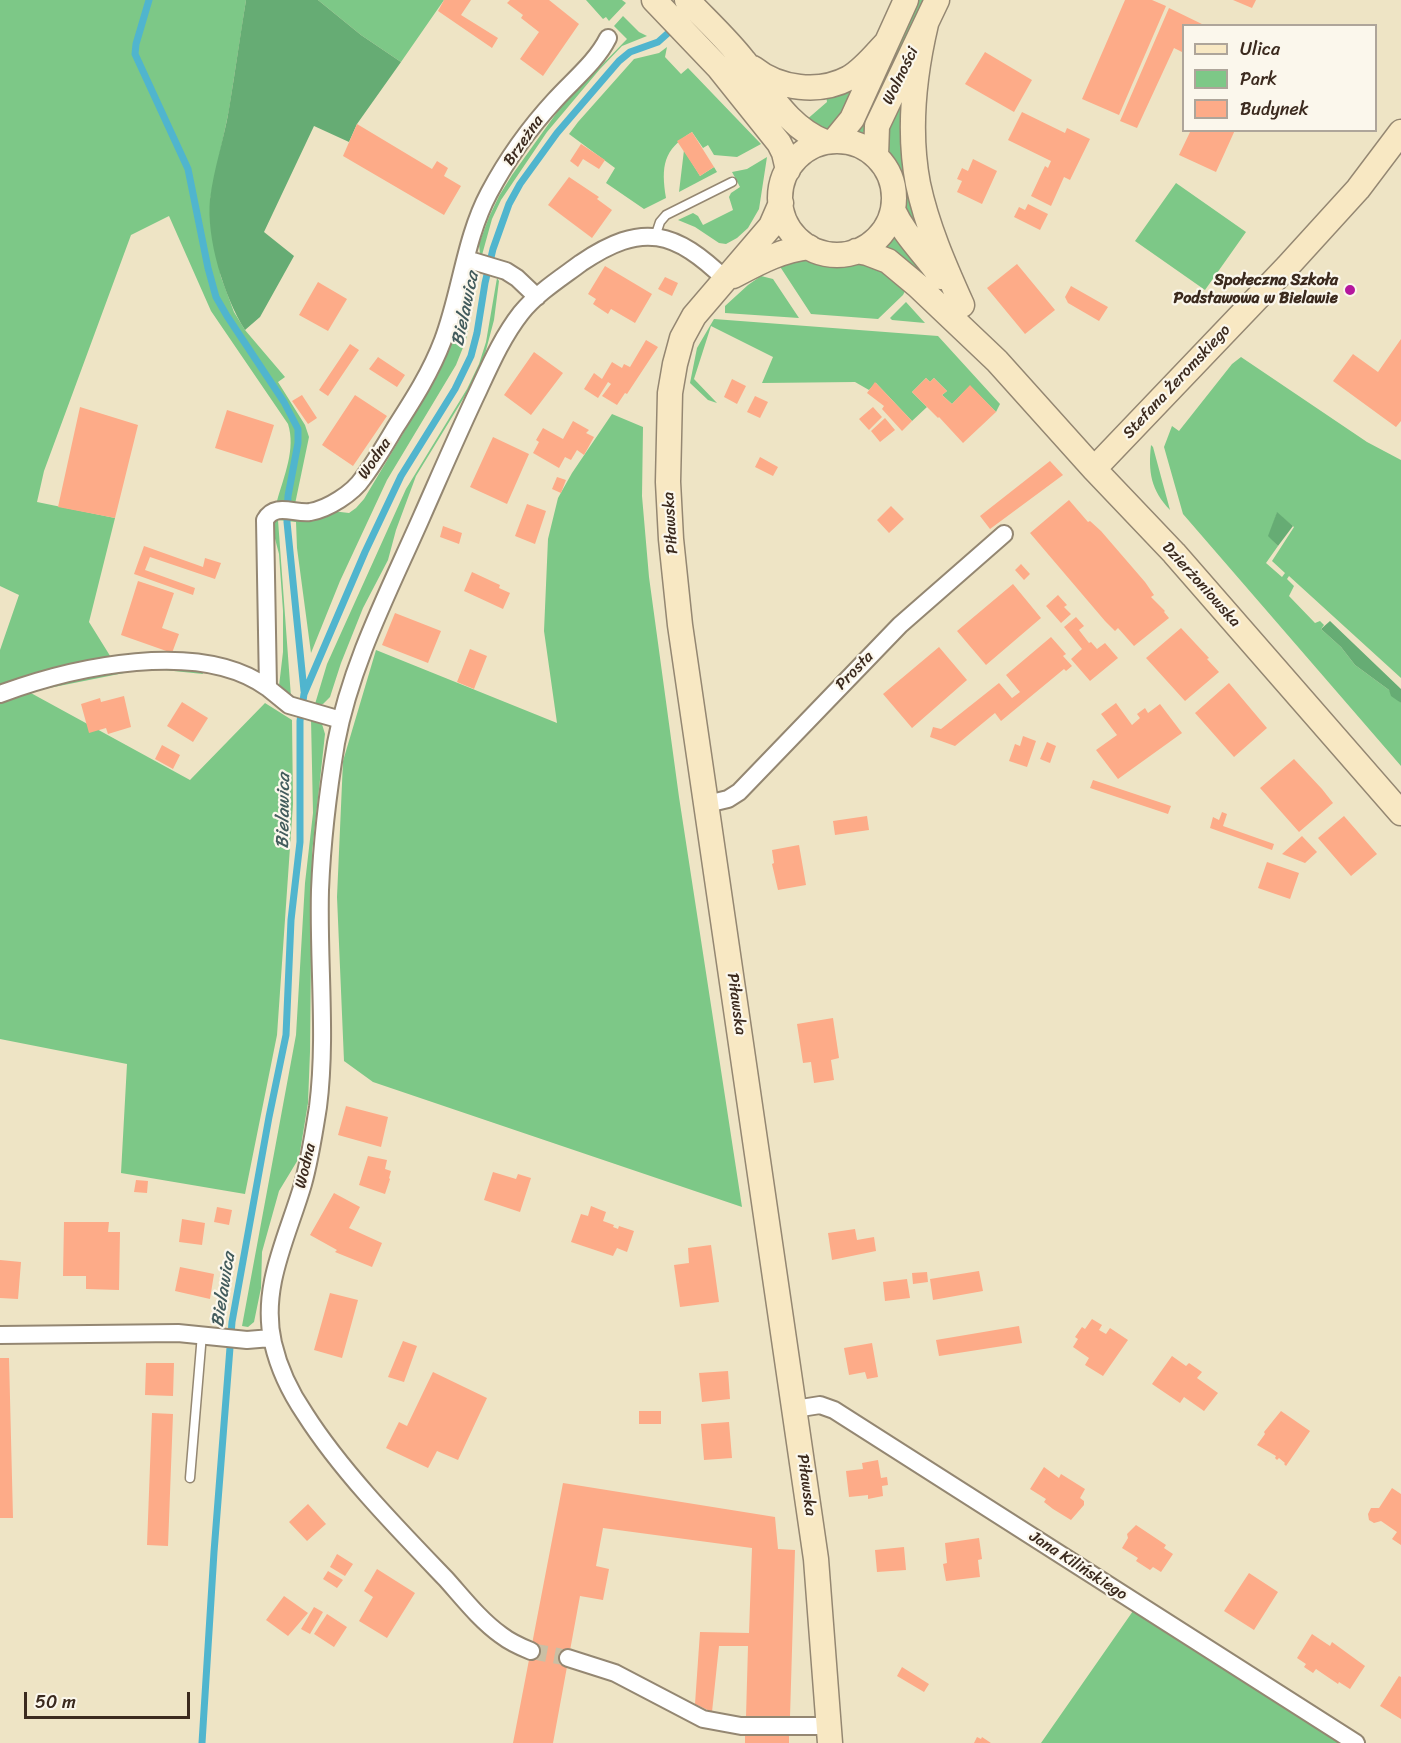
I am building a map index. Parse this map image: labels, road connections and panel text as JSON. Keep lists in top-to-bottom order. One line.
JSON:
{"streets":{"street":["Wolności","Brzeżna","Stefana Żeromskiego","Wodna","Piławska","Dzierżoniowska","Prosta","Jana Kilińskiego"]},"crossings":[["Wolności","Piławska"],["Wolności","Dzierżoniowska"],["Brzeżna","Wodna"],["Stefana Żeromskiego","Dzierżoniowska"],["Wodna","Piławska"],["Piławska","Dzierżoniowska"],["Piławska","Prosta"],["Piławska","Jana Kilińskiego"]],"water":["Bielawica"],"places":["Społeczna Szkoła Podstawowa w Bielawie"],"legend":["Ulica","Park","Budynek"],"scale_bar":"50 m"}
